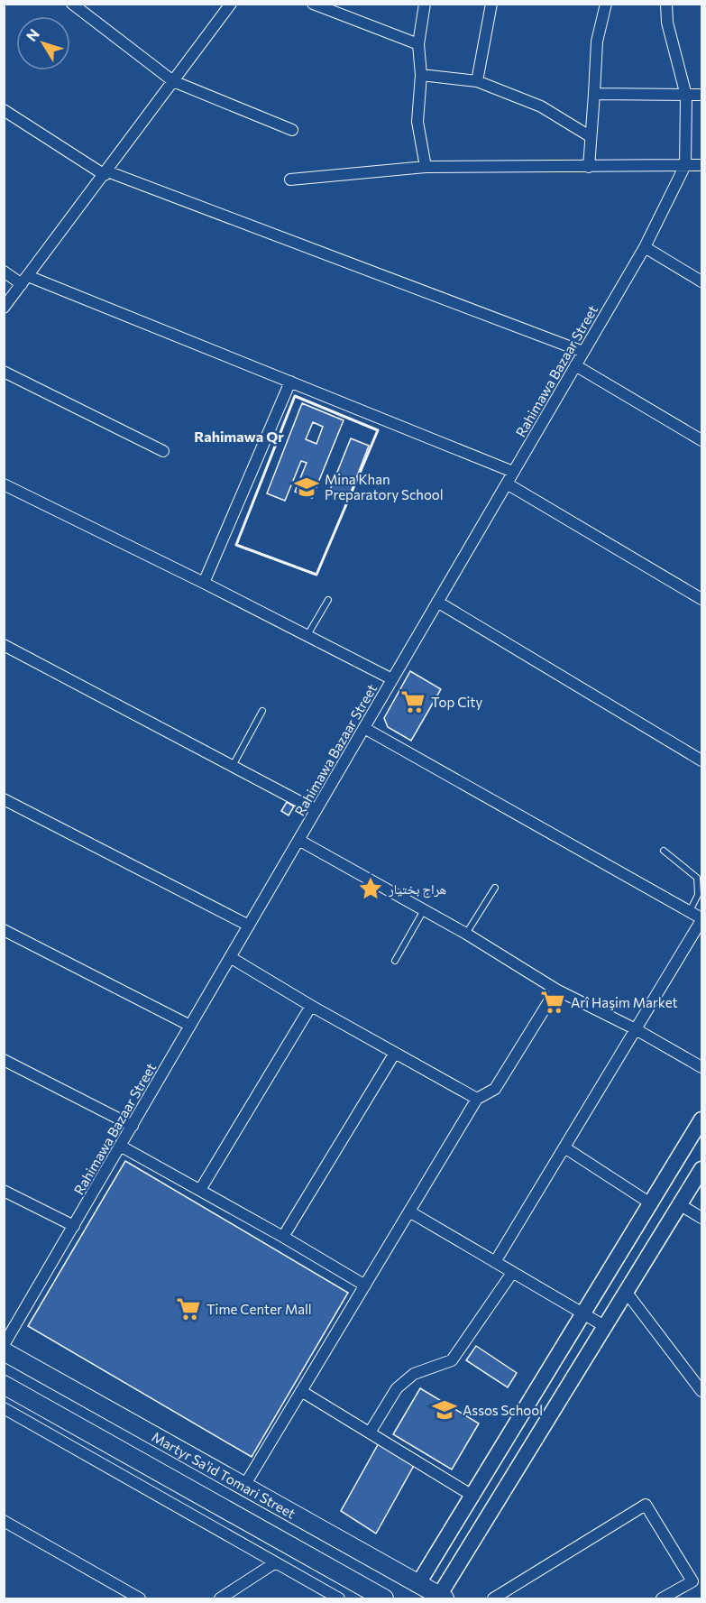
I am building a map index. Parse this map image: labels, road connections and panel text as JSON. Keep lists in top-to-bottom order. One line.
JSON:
{"streets":{"main road":["Martyr Sa'id Tomari Street"],"street":["Rahimawa Bazaar Street"]},"districts":["Rahimawa Qr"],"places":{"school or university":["Mina Khan Preparatory School","Assos School"],"supermarket":["Top City","Arî Haşim Market","Time Center Mall"],"place":["هراج بختيار"]},"north":"top left"}
